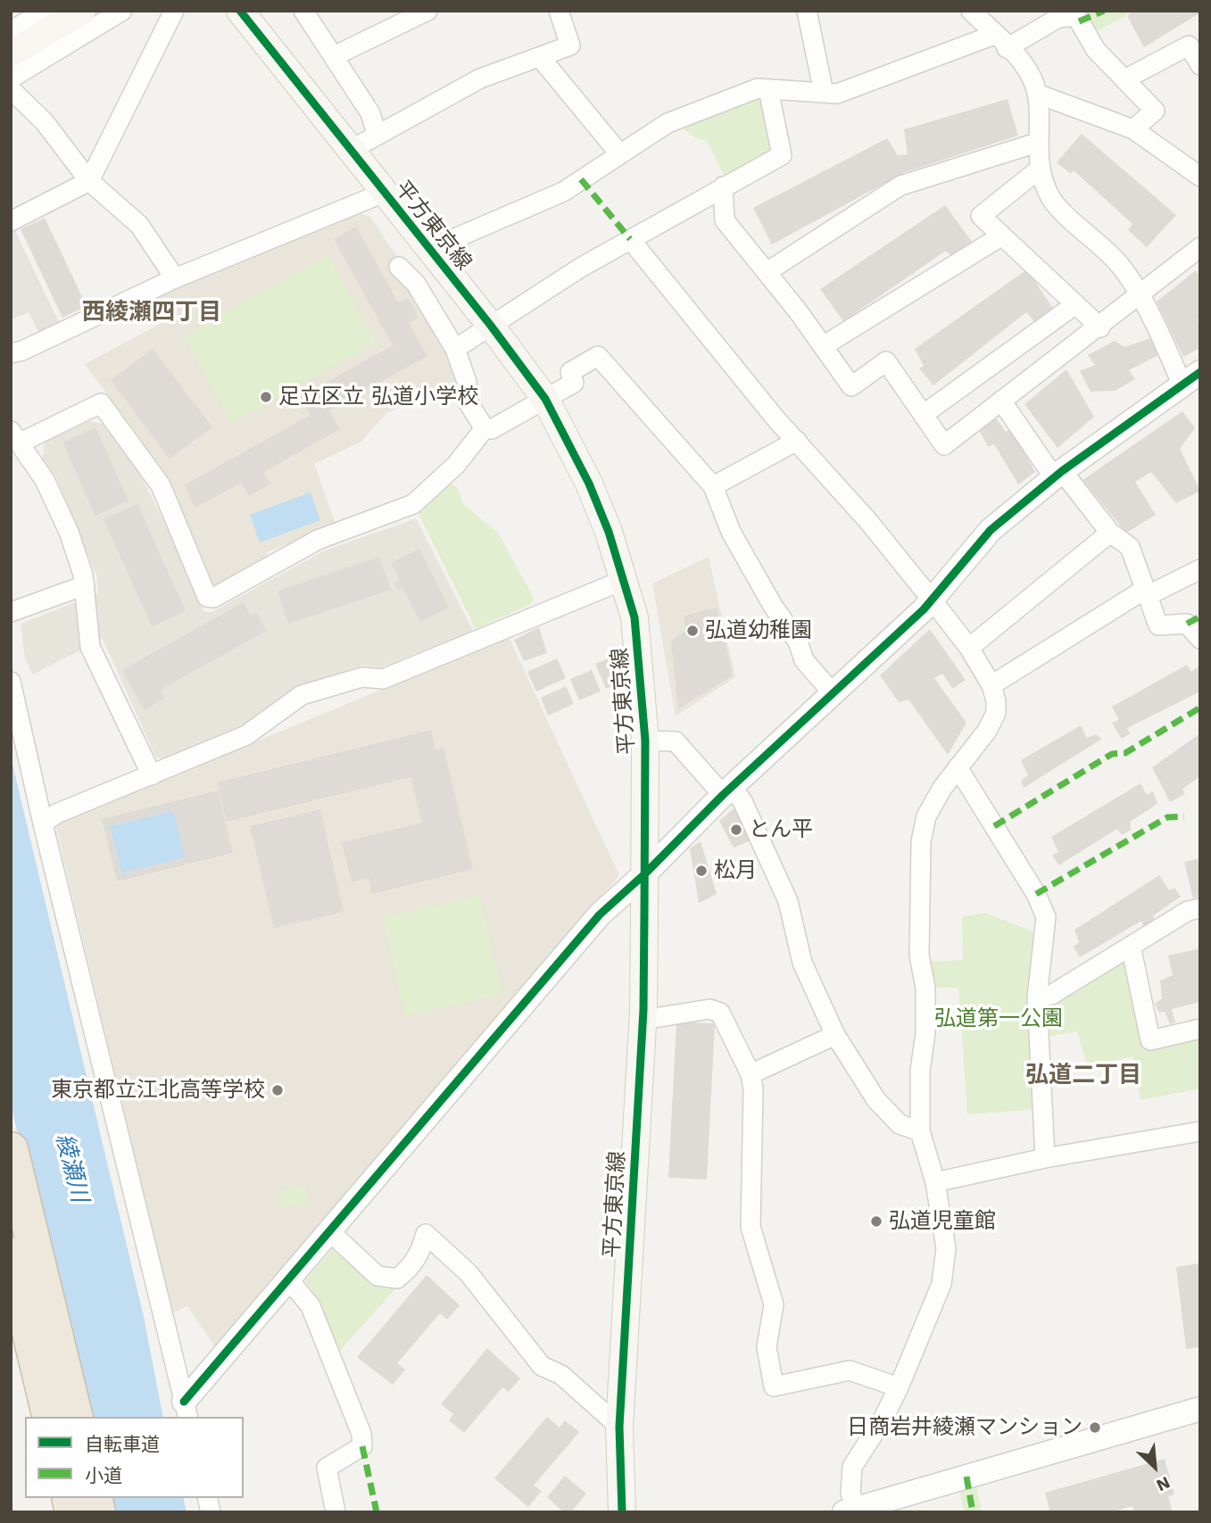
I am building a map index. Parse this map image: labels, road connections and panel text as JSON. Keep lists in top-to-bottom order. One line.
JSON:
{"streets":{"main road":["平方東京線"]},"districts":["西綾瀬四丁目","弘道二丁目"],"water":["綾瀬川"],"parks":["弘道第一公園"],"places":["足立区立 弘道小学校","弘道幼稚園","とん平","松月","東京都立江北高等学校","弘道児童館","日商岩井綾瀬マンション"],"legend":["自転車道","小道"],"north":"bottom right"}
